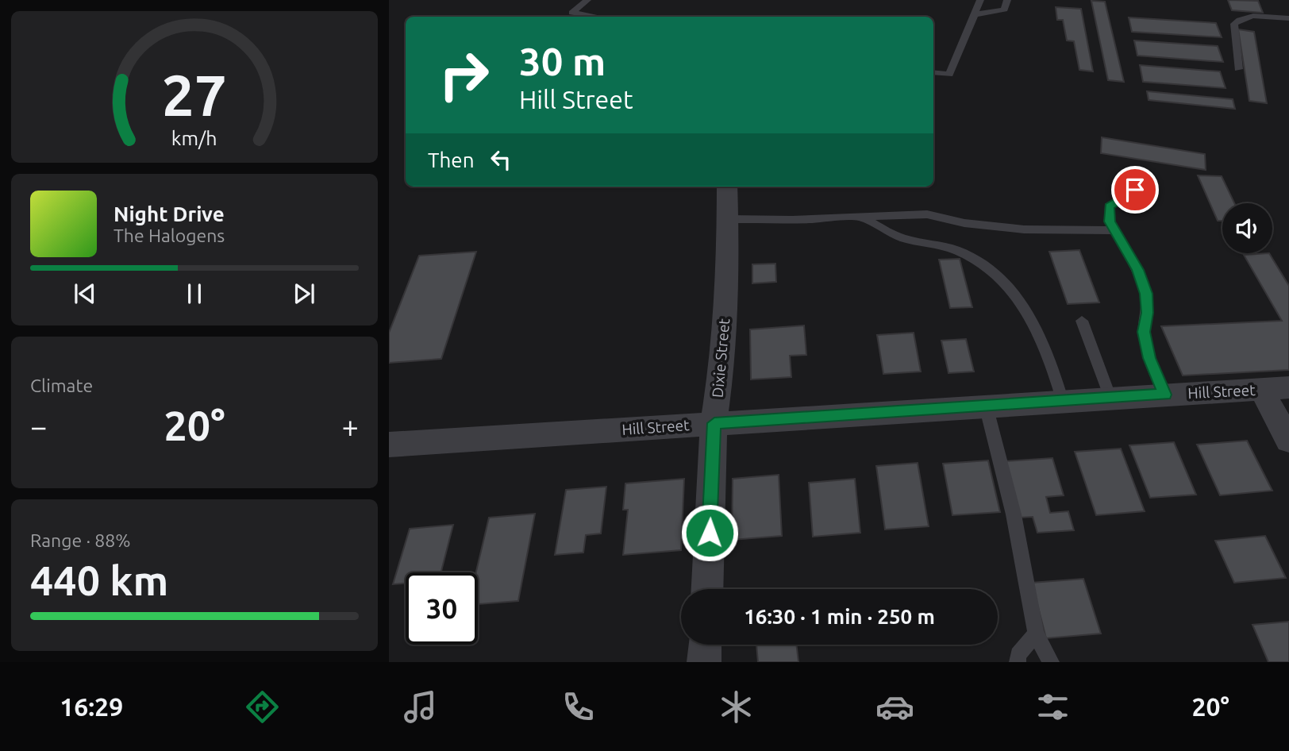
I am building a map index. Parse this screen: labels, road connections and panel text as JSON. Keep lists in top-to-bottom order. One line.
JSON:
{"streets":{"street":["Dixie Street","Hill Street"]},"crossings":[["Dixie Street","Hill Street"]],"page":{"turn":["30 m","Hill Street"],"then":"Then","song":["Night Drive","The Halogens"],"tile":["Climate",["Range · 88%","440 km"]],"heat":["−","20°","+"],"limit":"30","trip":"16:30 · 1 min · 250 m","tabs":["16:29","20°"],"gauge":["27","km/h"]}}
